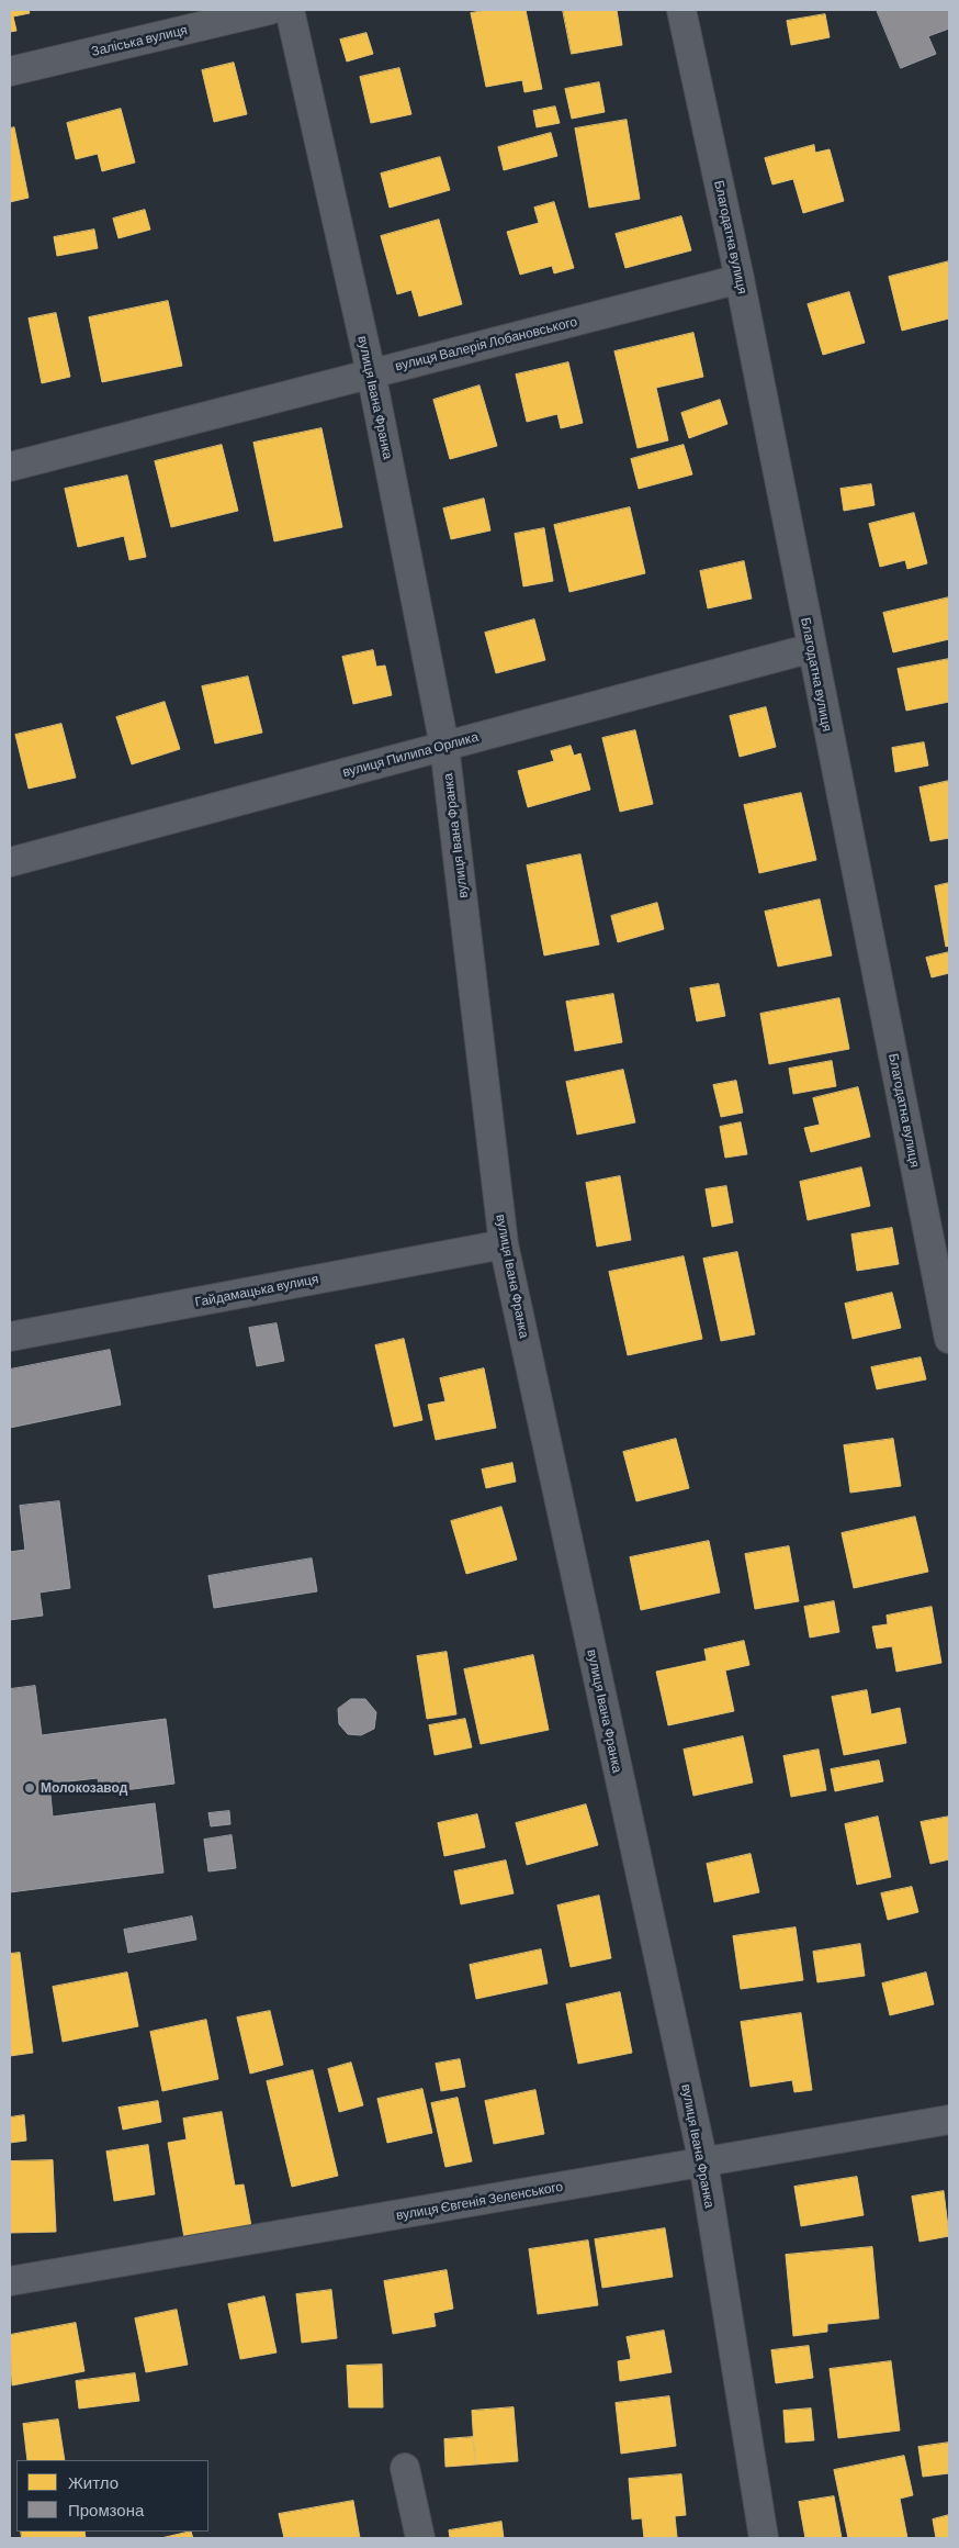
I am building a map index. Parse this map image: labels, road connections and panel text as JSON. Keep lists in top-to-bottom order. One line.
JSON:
{"streets":{"street":["Заліська вулиця","Благодатна вулиця","вулиця Валерія Лобановського","вулиця Івана Франка","вулиця Пилипа Орлика","Гайдамацька вулиця","вулиця Євгенія Зеленського"]},"crossings":[["Благодатна вулиця","вулиця Валерія Лобановського"],["Благодатна вулиця","вулиця Пилипа Орлика"],["вулиця Валерія Лобановського","вулиця Івана Франка"],["вулиця Івана Франка","вулиця Пилипа Орлика"],["вулиця Івана Франка","Гайдамацька вулиця"],["вулиця Івана Франка","вулиця Євгенія Зеленського"]],"places":["Молокозавод"],"legend":["Житло","Промзона"]}
